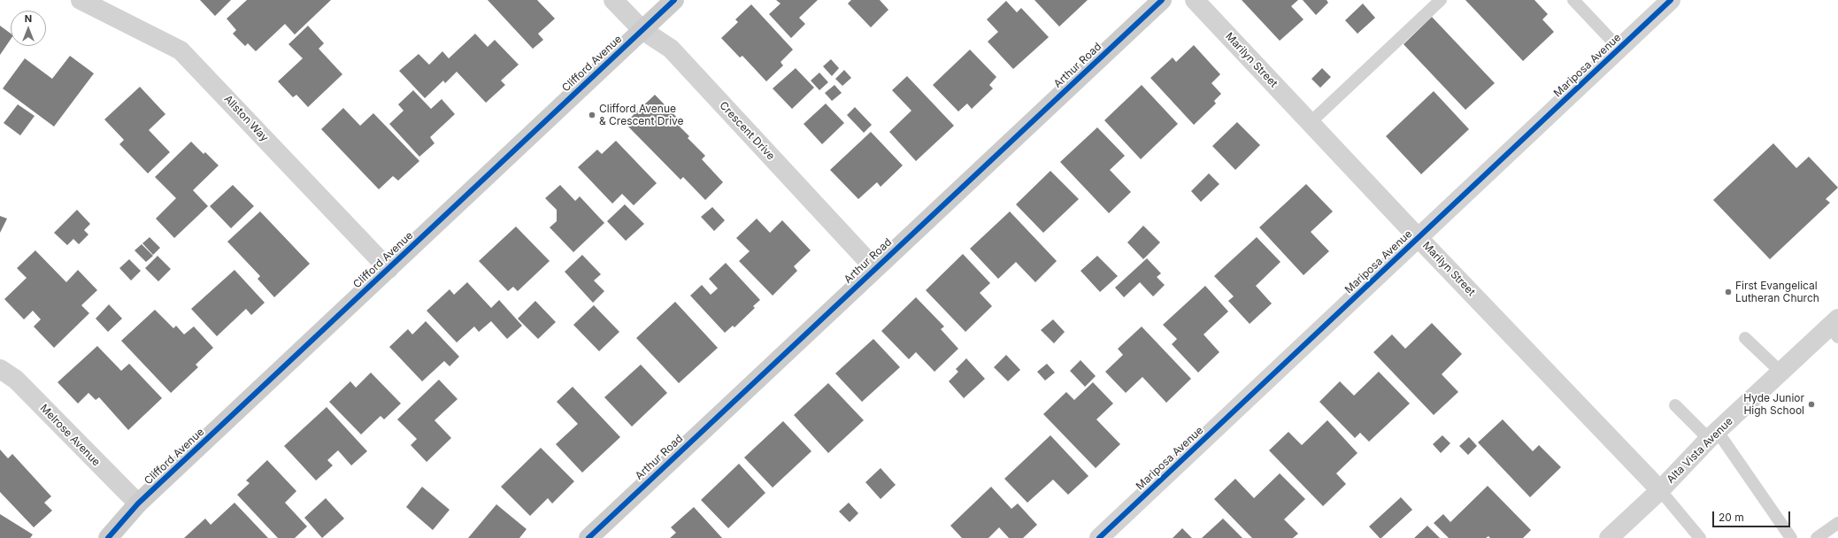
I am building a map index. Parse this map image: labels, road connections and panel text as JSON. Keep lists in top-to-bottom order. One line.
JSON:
{"streets":{"street":["Marilyn Street","Clifford Avenue","Arthur Road","Mariposa Avenue","Allston Way","Crescent Drive","Melrose Avenue","Alta Vista Avenue"]},"crossings":[["Marilyn Street","Mariposa Avenue"],["Marilyn Street","Alta Vista Avenue"],["Clifford Avenue","Allston Way"],["Clifford Avenue","Crescent Drive"],["Clifford Avenue","Melrose Avenue"],["Arthur Road","Crescent Drive"]],"places":["Clifford Avenue & Crescent Drive","First Evangelical Lutheran Church","Hyde Junior High School"],"scale_bar":"20 m","north":"top"}
